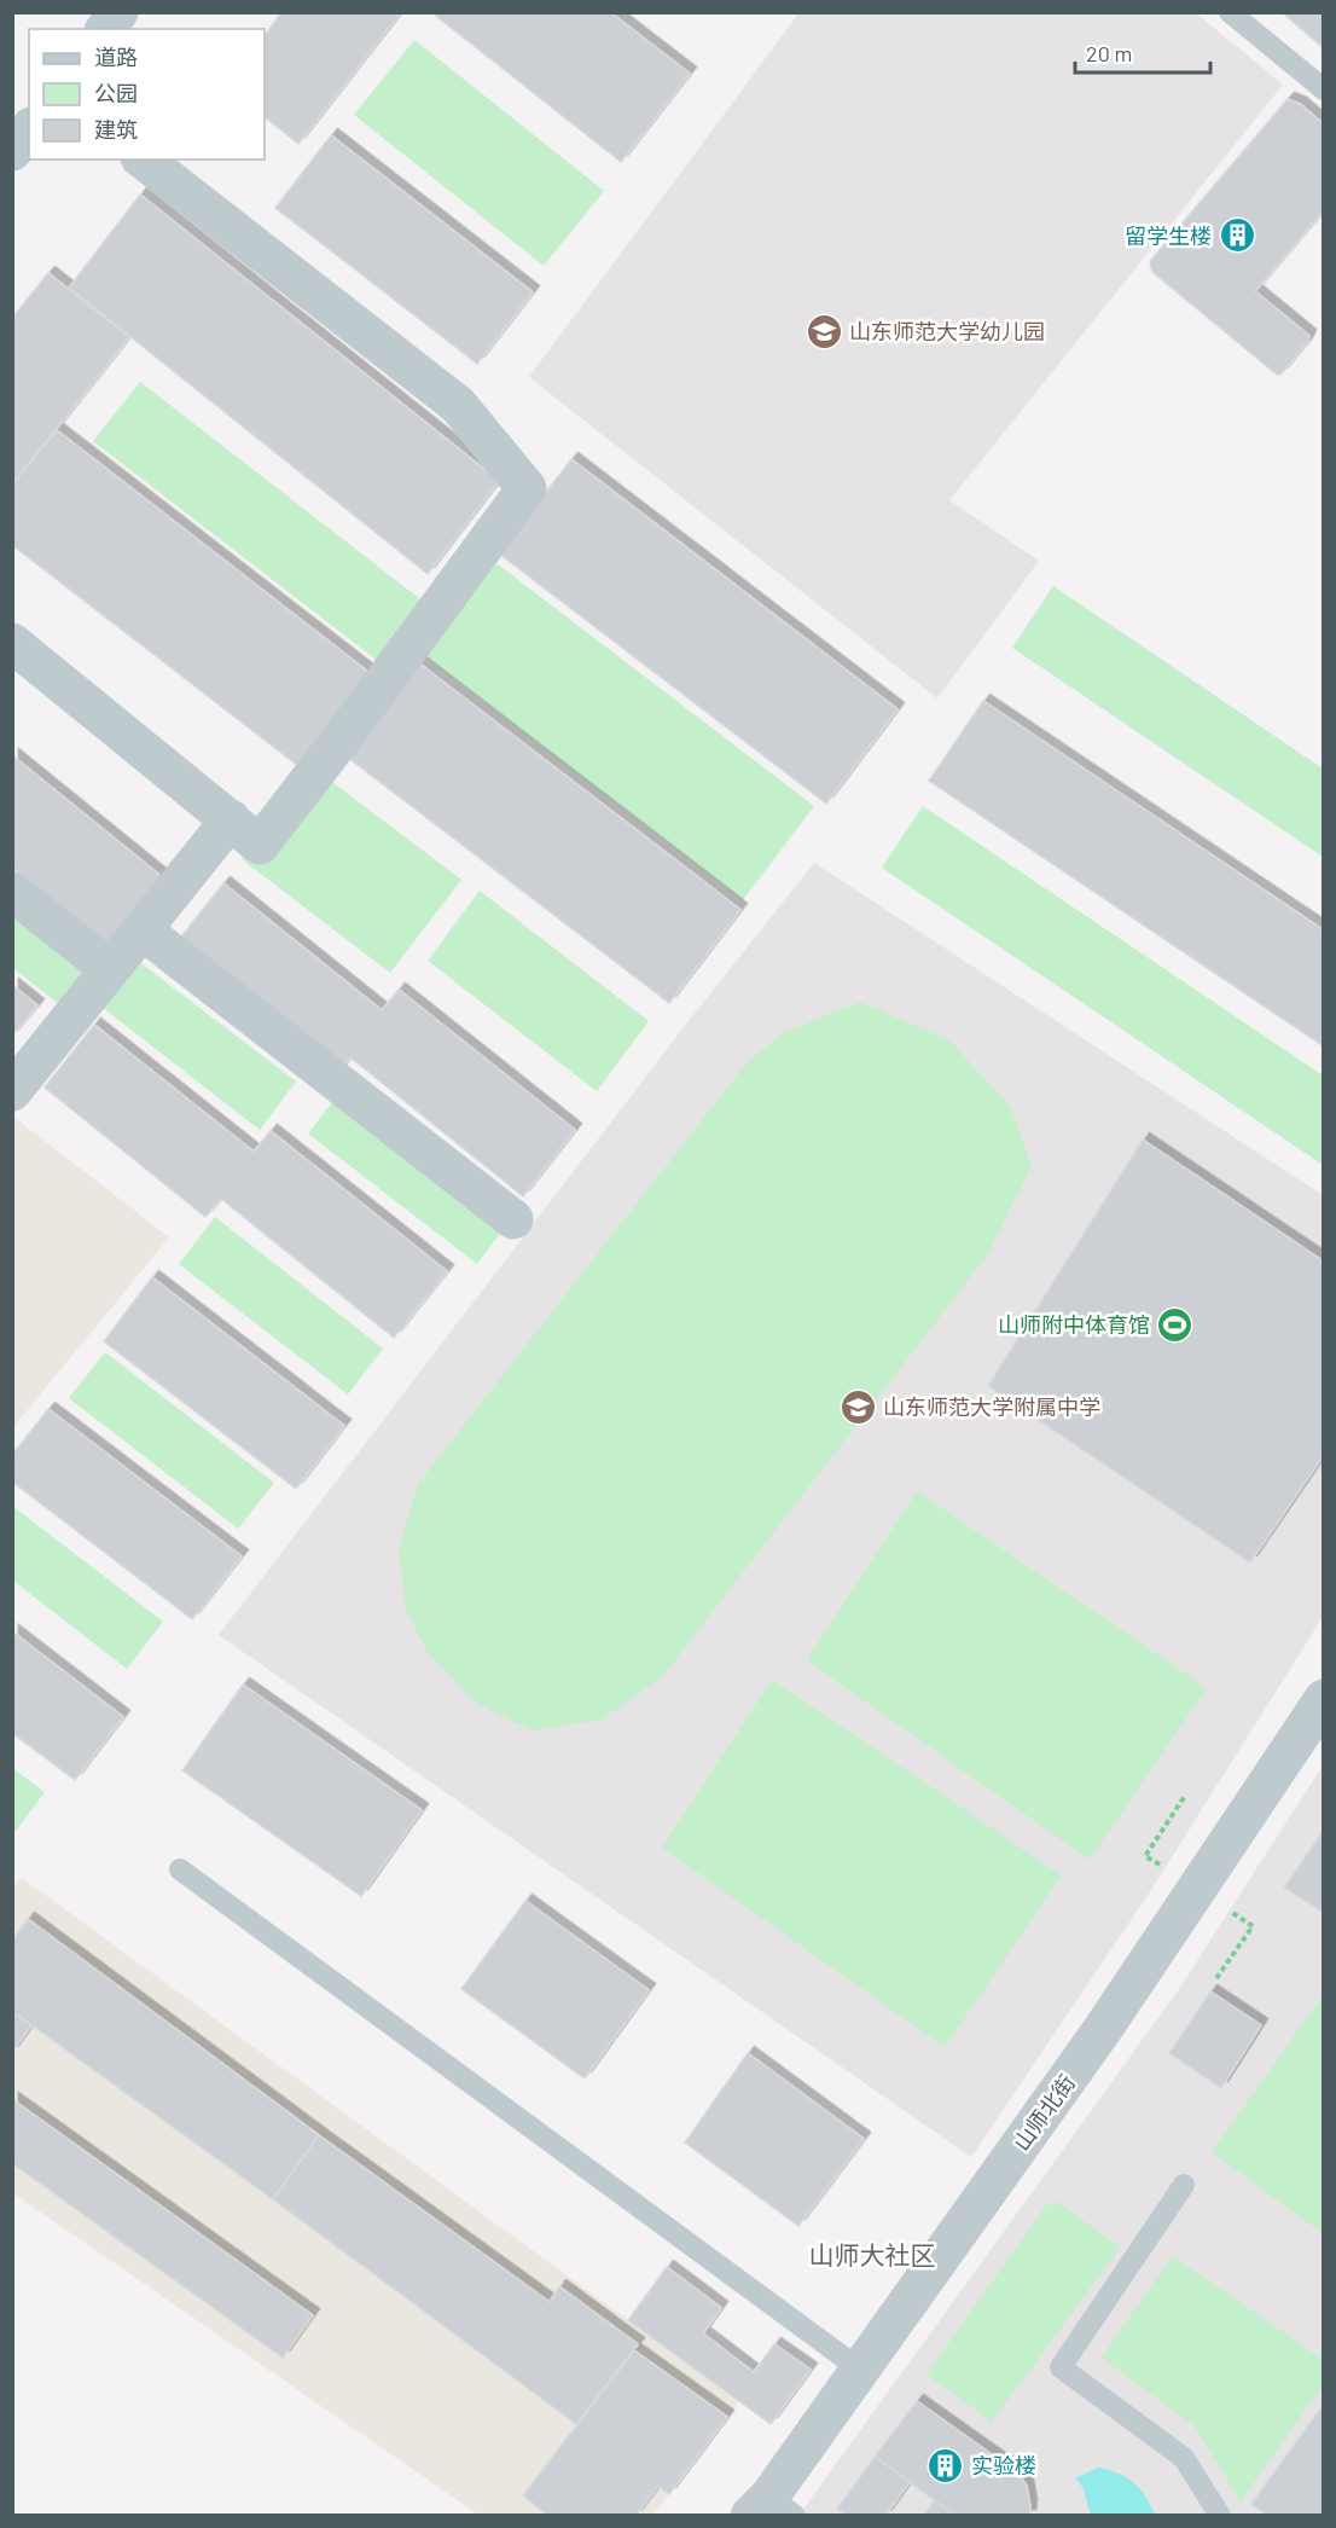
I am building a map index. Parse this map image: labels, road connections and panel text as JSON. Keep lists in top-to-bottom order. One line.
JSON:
{"streets":{"street":["山师北街"]},"districts":["山师大社区"],"places":{"building":["留学生楼","实验楼"],"school or university":["山东师范大学幼儿园","山东师范大学附属中学"],"sports":["山师附中体育馆"]},"legend":["道路","公园","建筑"],"scale_bar":"20 m"}
